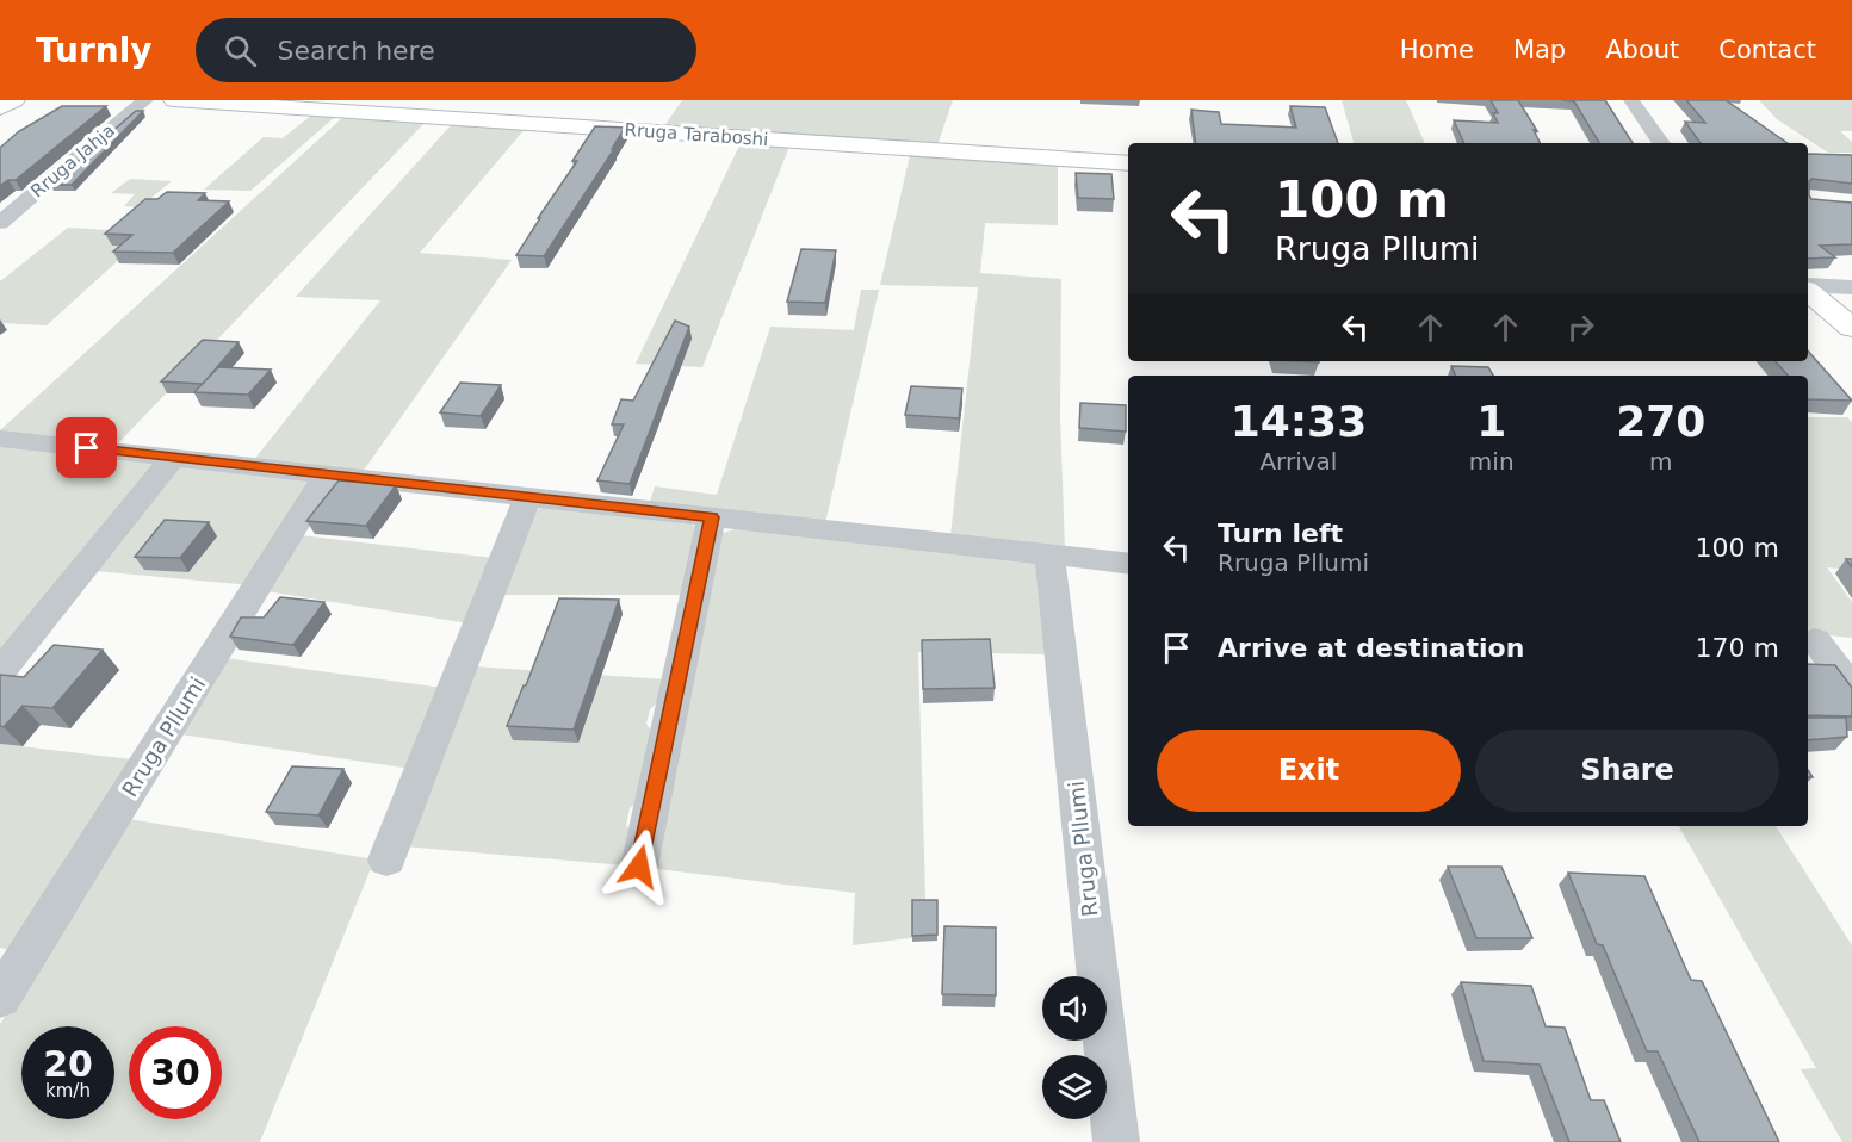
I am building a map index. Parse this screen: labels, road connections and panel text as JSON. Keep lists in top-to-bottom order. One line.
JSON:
{"streets":{"street":["Rruga Taraboshi","Rruga Jahja","Rruga Pllumi"]},"page":{"header":"Turnly","search":"Search here","nav":["Home","Map","About","Contact"],"turn":["100 m","Rruga Pllumi"],"eta":["14:33","Arrival","1","min","270","m"],"list":[{"name":"Turn left","note":"Rruga Pllumi","value":"100 m"},{"name":"Arrive at destination","value":"170 m"}],"buttons":["Exit","Share"],"speed":"20 km/h","limit":"30"}}
